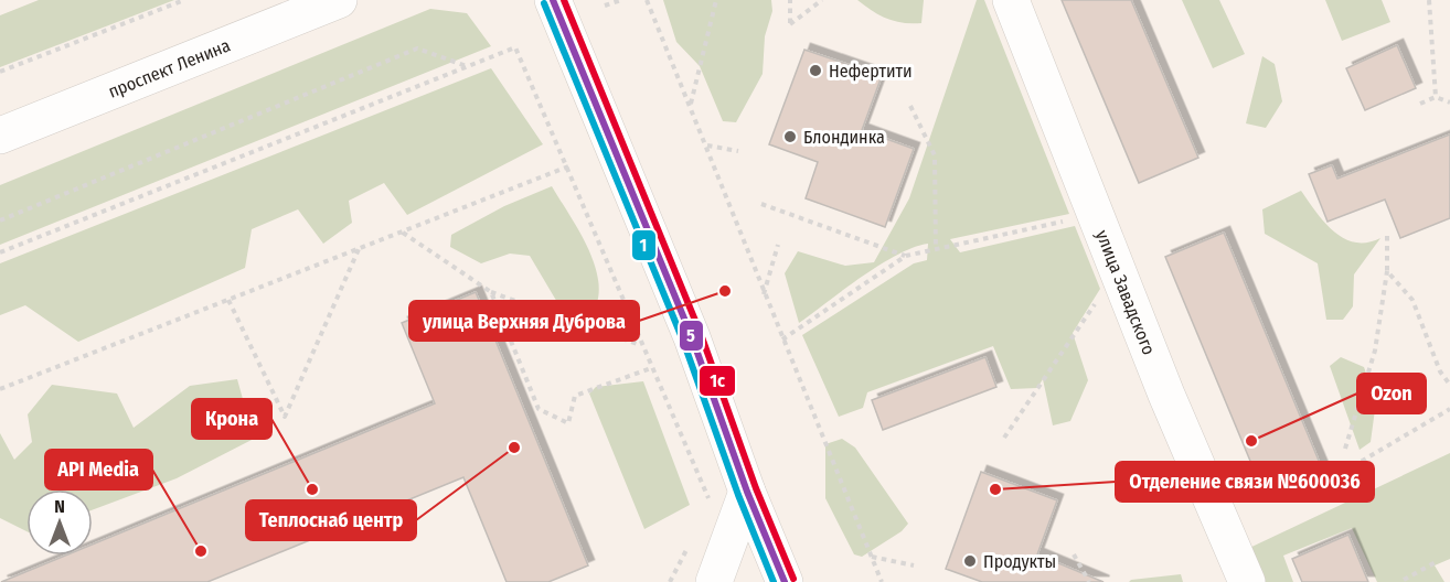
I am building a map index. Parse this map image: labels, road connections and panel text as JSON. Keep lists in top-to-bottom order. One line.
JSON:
{"streets":{"main road":["проспект Ленина","улица Завадского"]},"places":["Нефертити","Блондинка","улица Верхняя Дуброва","Ozon","Теплоснаб центр","Крона","Отделение связи №600036","API Media","Продукты"],"lines":["transit line 5","transit line 1с","transit line 1"],"north":"top"}
